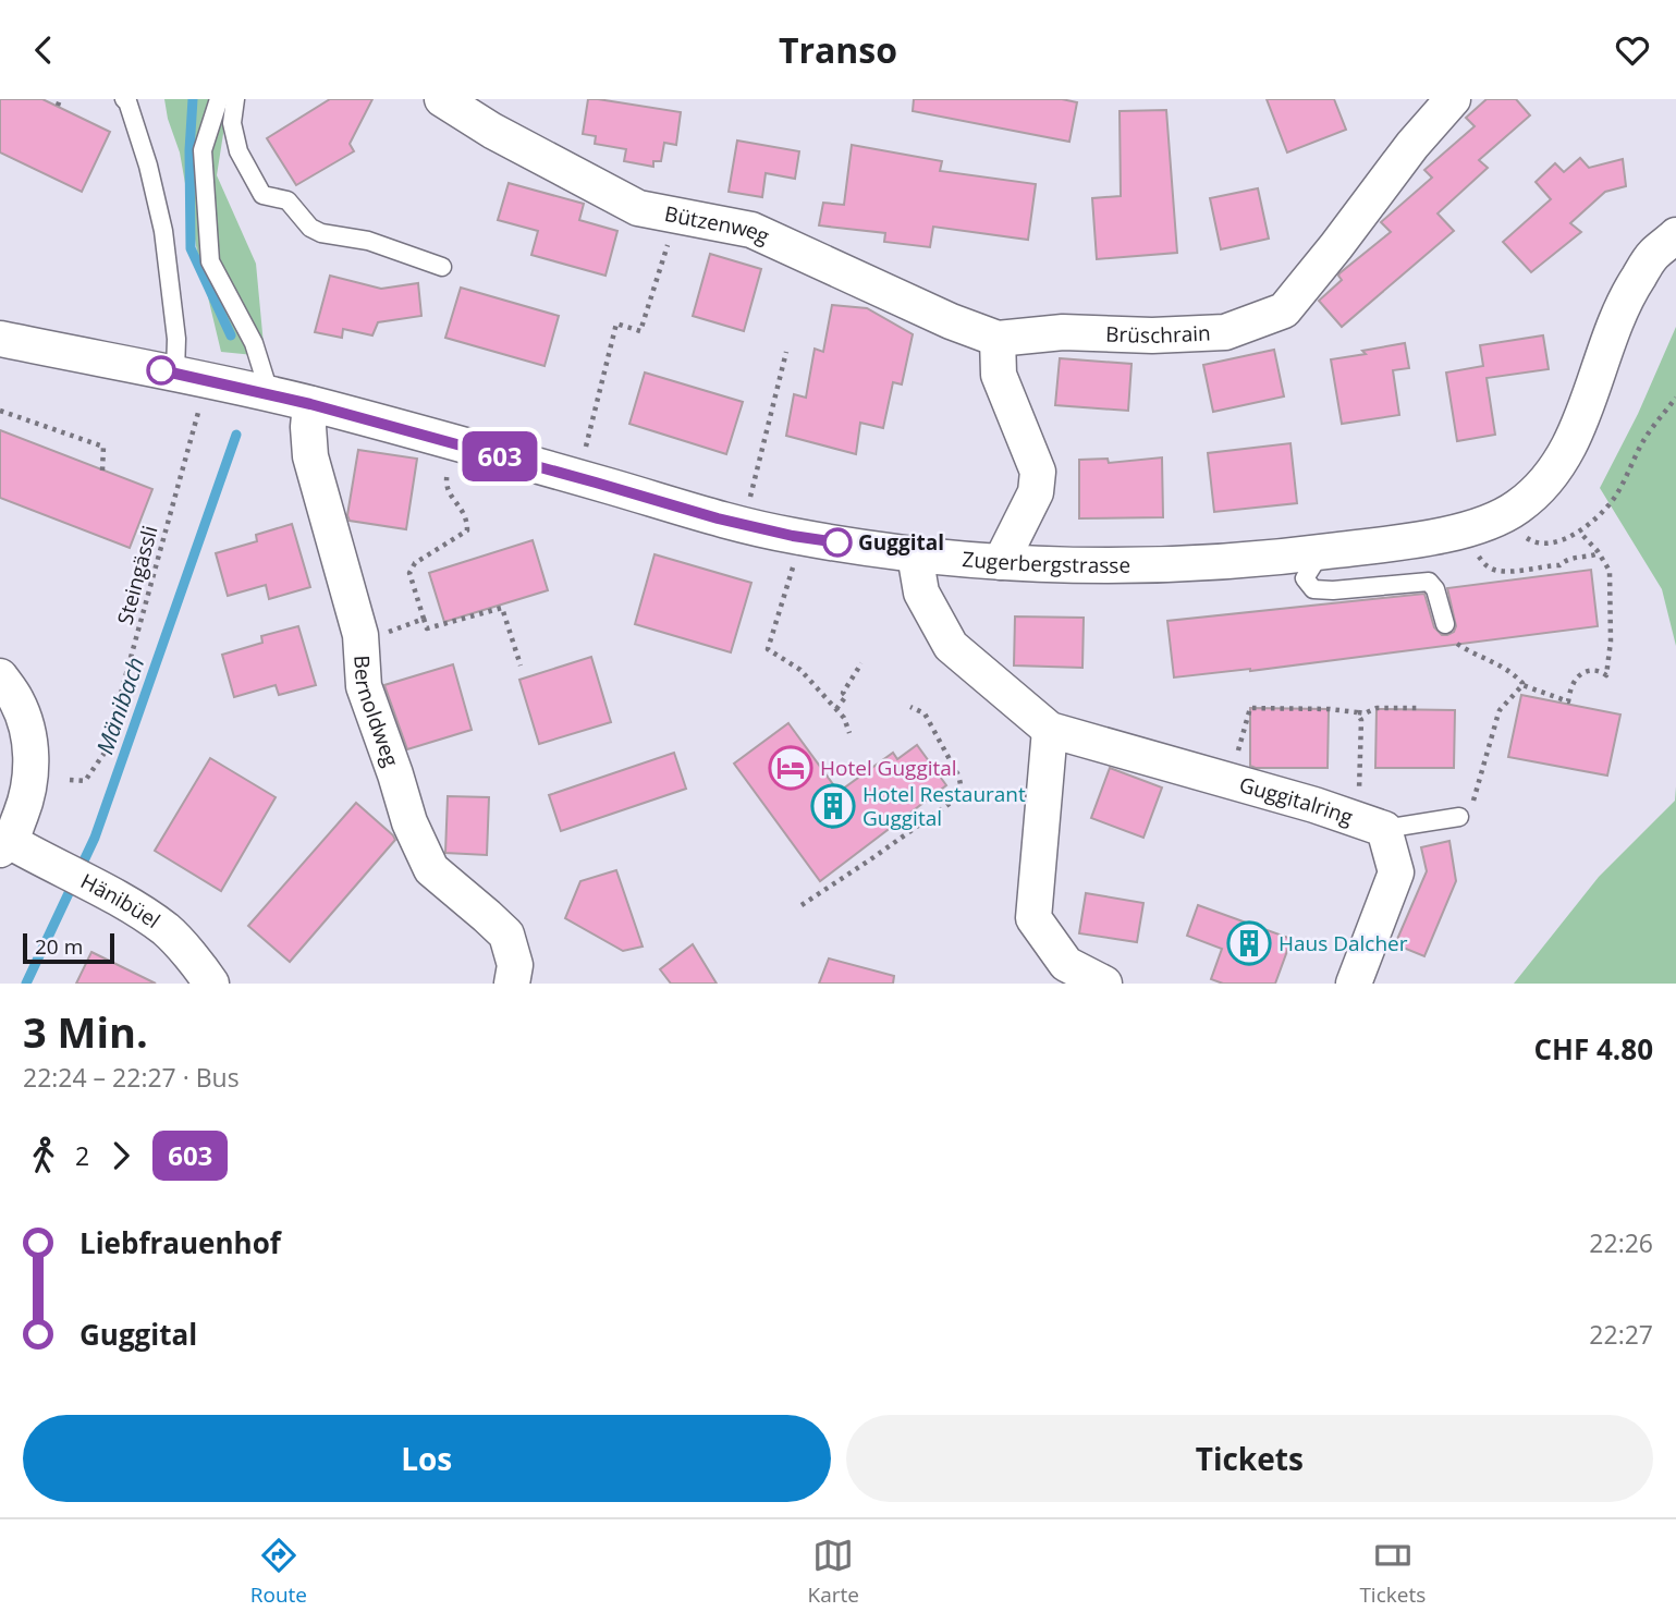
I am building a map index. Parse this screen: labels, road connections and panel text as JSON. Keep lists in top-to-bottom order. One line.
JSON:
{"streets":{"street":["Bützenweg","Brüschrain","Zugerbergstrasse","Bernoldweg","Guggitalring","Hänibüel"],"path":["Steingässli"]},"crossings":[["Bützenweg","Brüschrain"],["Zugerbergstrasse","Steingässli"],["Zugerbergstrasse","Bernoldweg"],["Zugerbergstrasse","Guggitalring"]],"water":["Mänibach"],"places":{"other":["Guggital"],"hotel":["Hotel Guggital"],"building":["Hotel Restaurant Guggital","Haus Dalcher"]},"lines":["bus line 603"],"scale_bar":"20 m","page":{"header":"Transo","on_map":"603","scale":"20 m","heading":["3 Min.","22:24 – 22:27 · Bus","CHF 4.80"],"legs":["2","603"],"list":[{"name":"Liebfrauenhof","value":"22:26"},{"name":"Guggital","value":"22:27"}],"buttons":["Los","Tickets"],"tabs":["Route","Karte","Tickets"]}}
